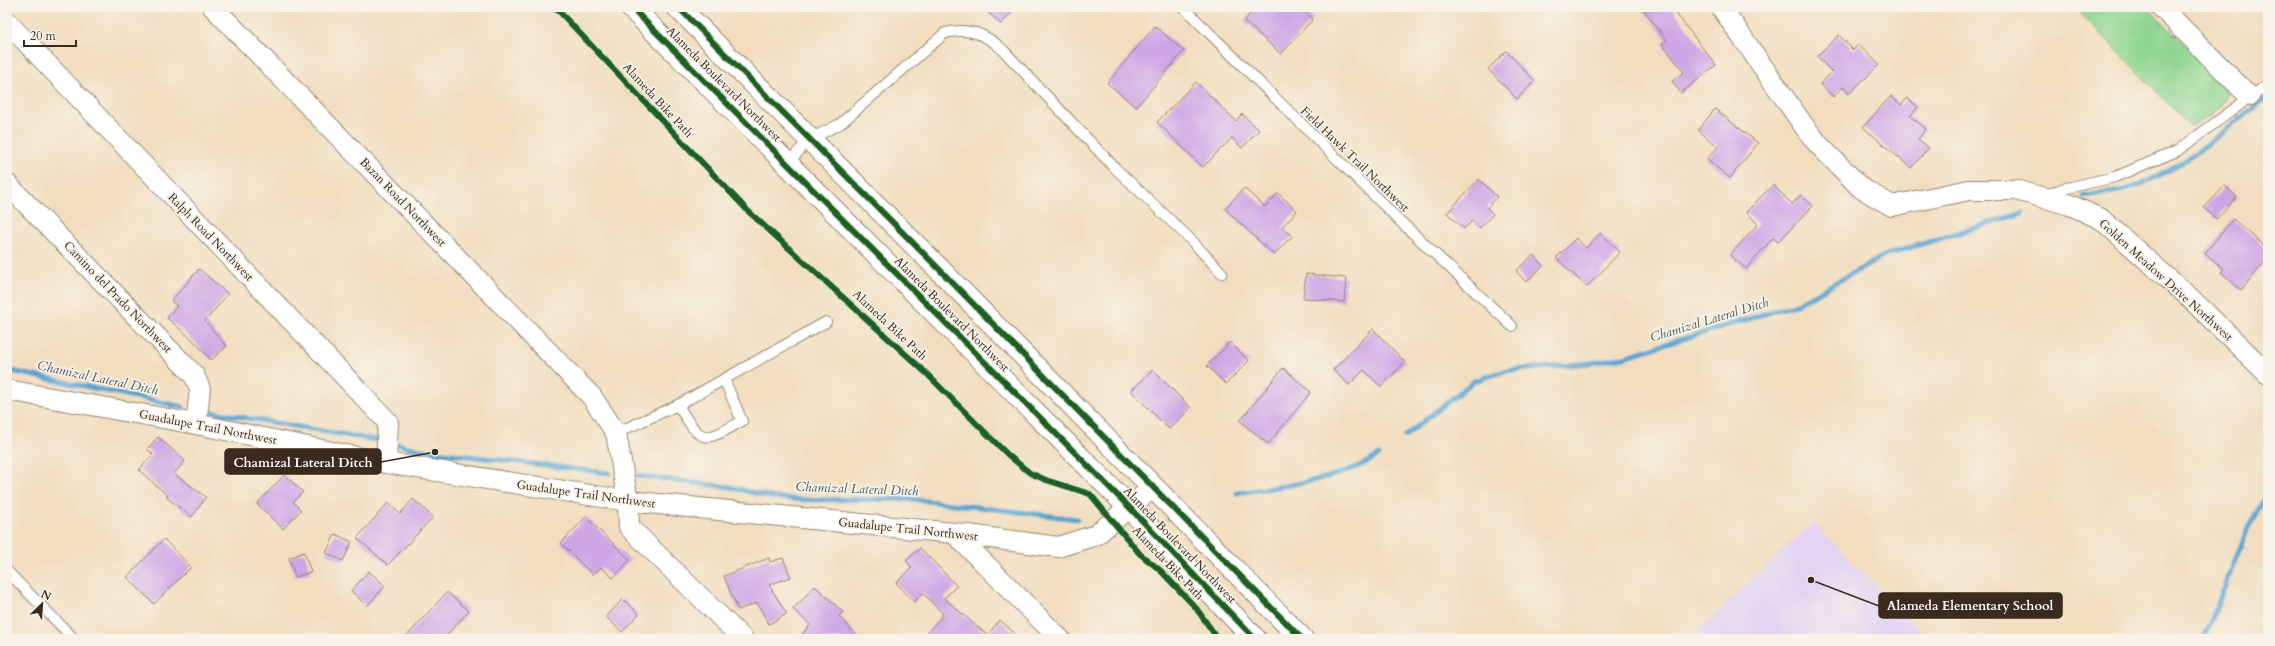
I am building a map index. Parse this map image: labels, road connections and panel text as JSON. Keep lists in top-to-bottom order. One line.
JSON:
{"streets":{"main road":["Alameda Boulevard Northwest"],"street":["Bazan Road Northwest","Ralph Road Northwest","Golden Meadow Drive Northwest","Camino del Prado Northwest","Guadalupe Trail Northwest"],"lane":["Field Hawk Trail Northwest"],"cycle path":["Alameda Bike Path"]},"crossings":[["Alameda Boulevard Northwest","Guadalupe Trail Northwest"],["Ralph Road Northwest","Guadalupe Trail Northwest"],["Camino del Prado Northwest","Guadalupe Trail Northwest"]],"water":["Chamizal Lateral Ditch"],"places":["Chamizal Lateral Ditch","Alameda Elementary School"],"scale_bar":"20 m","north":"top right"}
